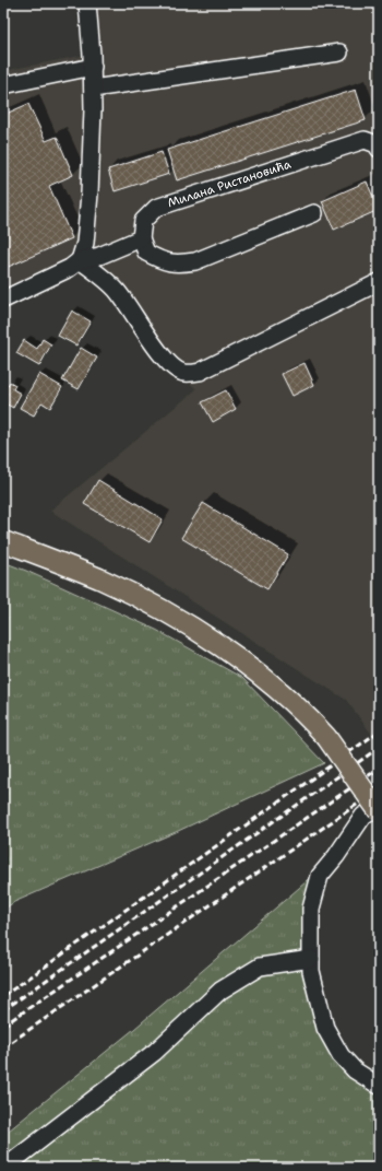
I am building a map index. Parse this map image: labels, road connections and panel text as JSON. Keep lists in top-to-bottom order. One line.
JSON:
{"streets":{"street":["Милана Ристановића"]}}
